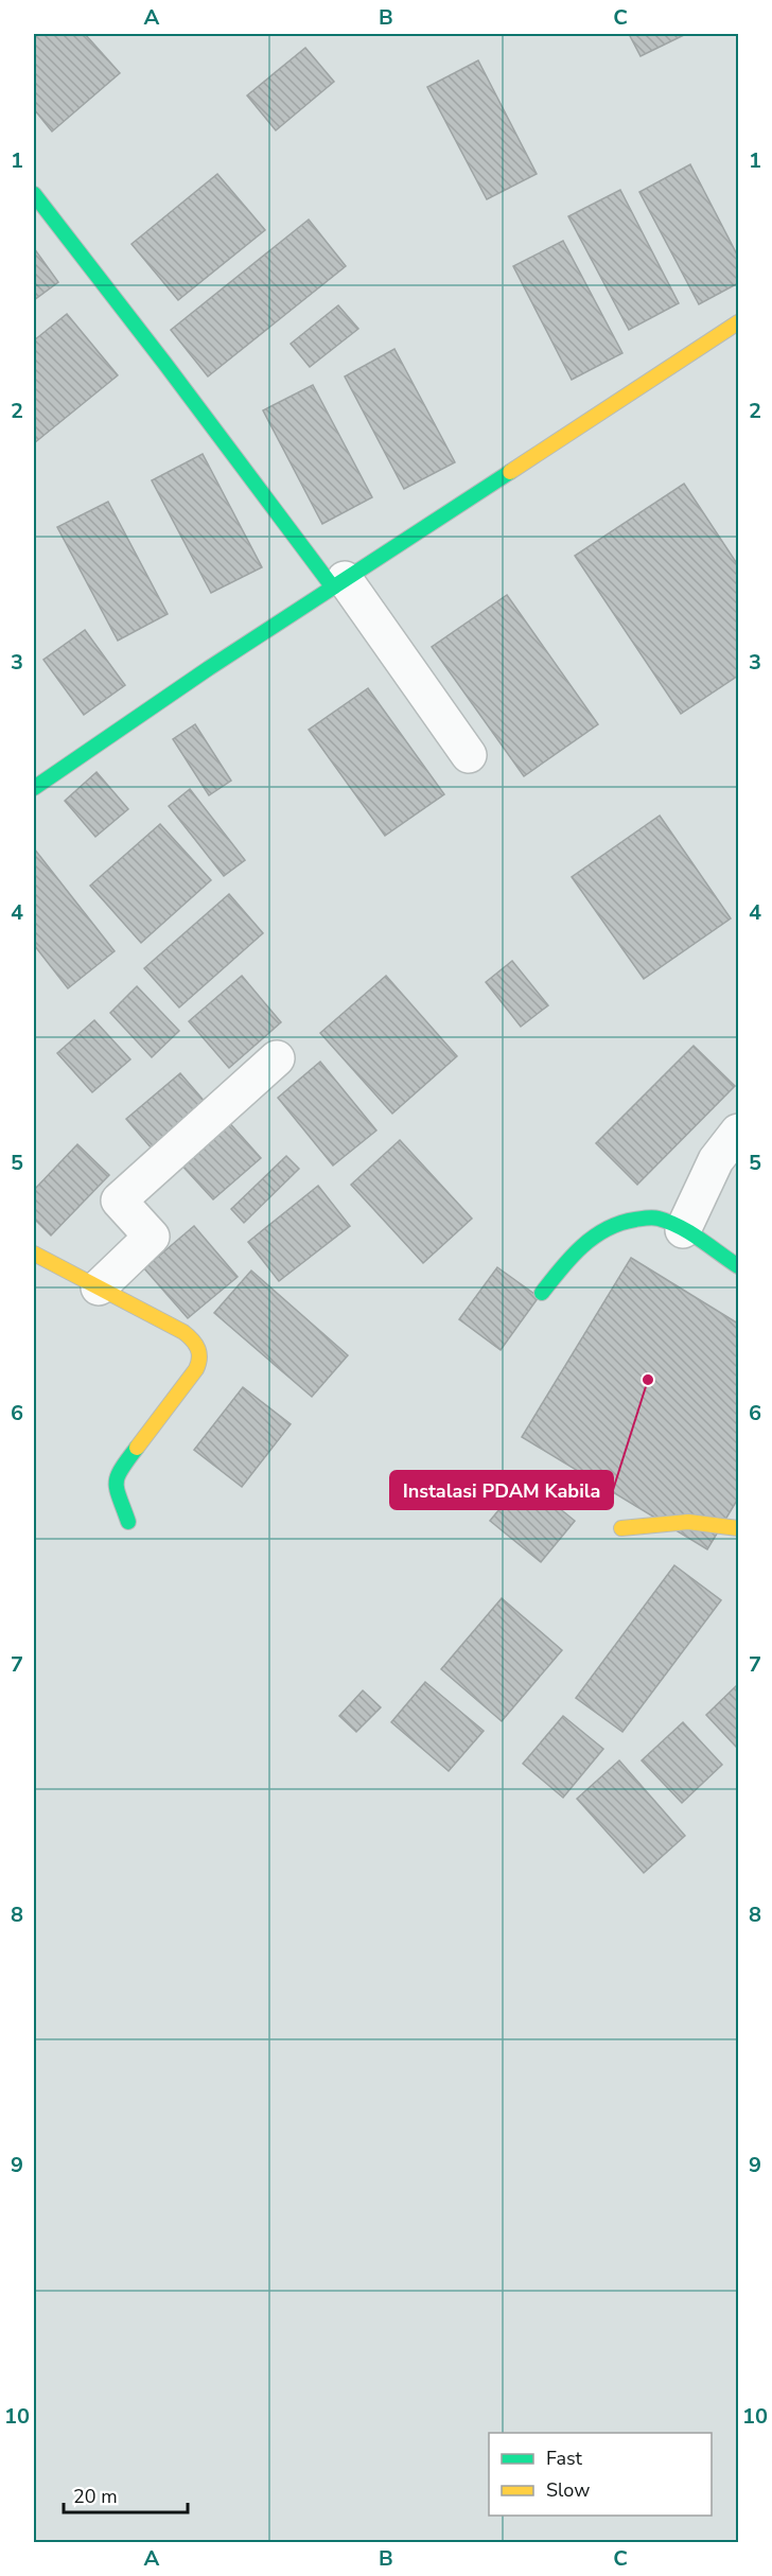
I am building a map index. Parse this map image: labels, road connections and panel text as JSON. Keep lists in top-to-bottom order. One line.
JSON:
{"places":["Instalasi PDAM Kabila"],"legend":["Fast","Slow"],"scale_bar":"20 m","grid":{"columns":["A","B","C"],"rows":["1","2","3","4","5","6","7","8","9","10"]}}
